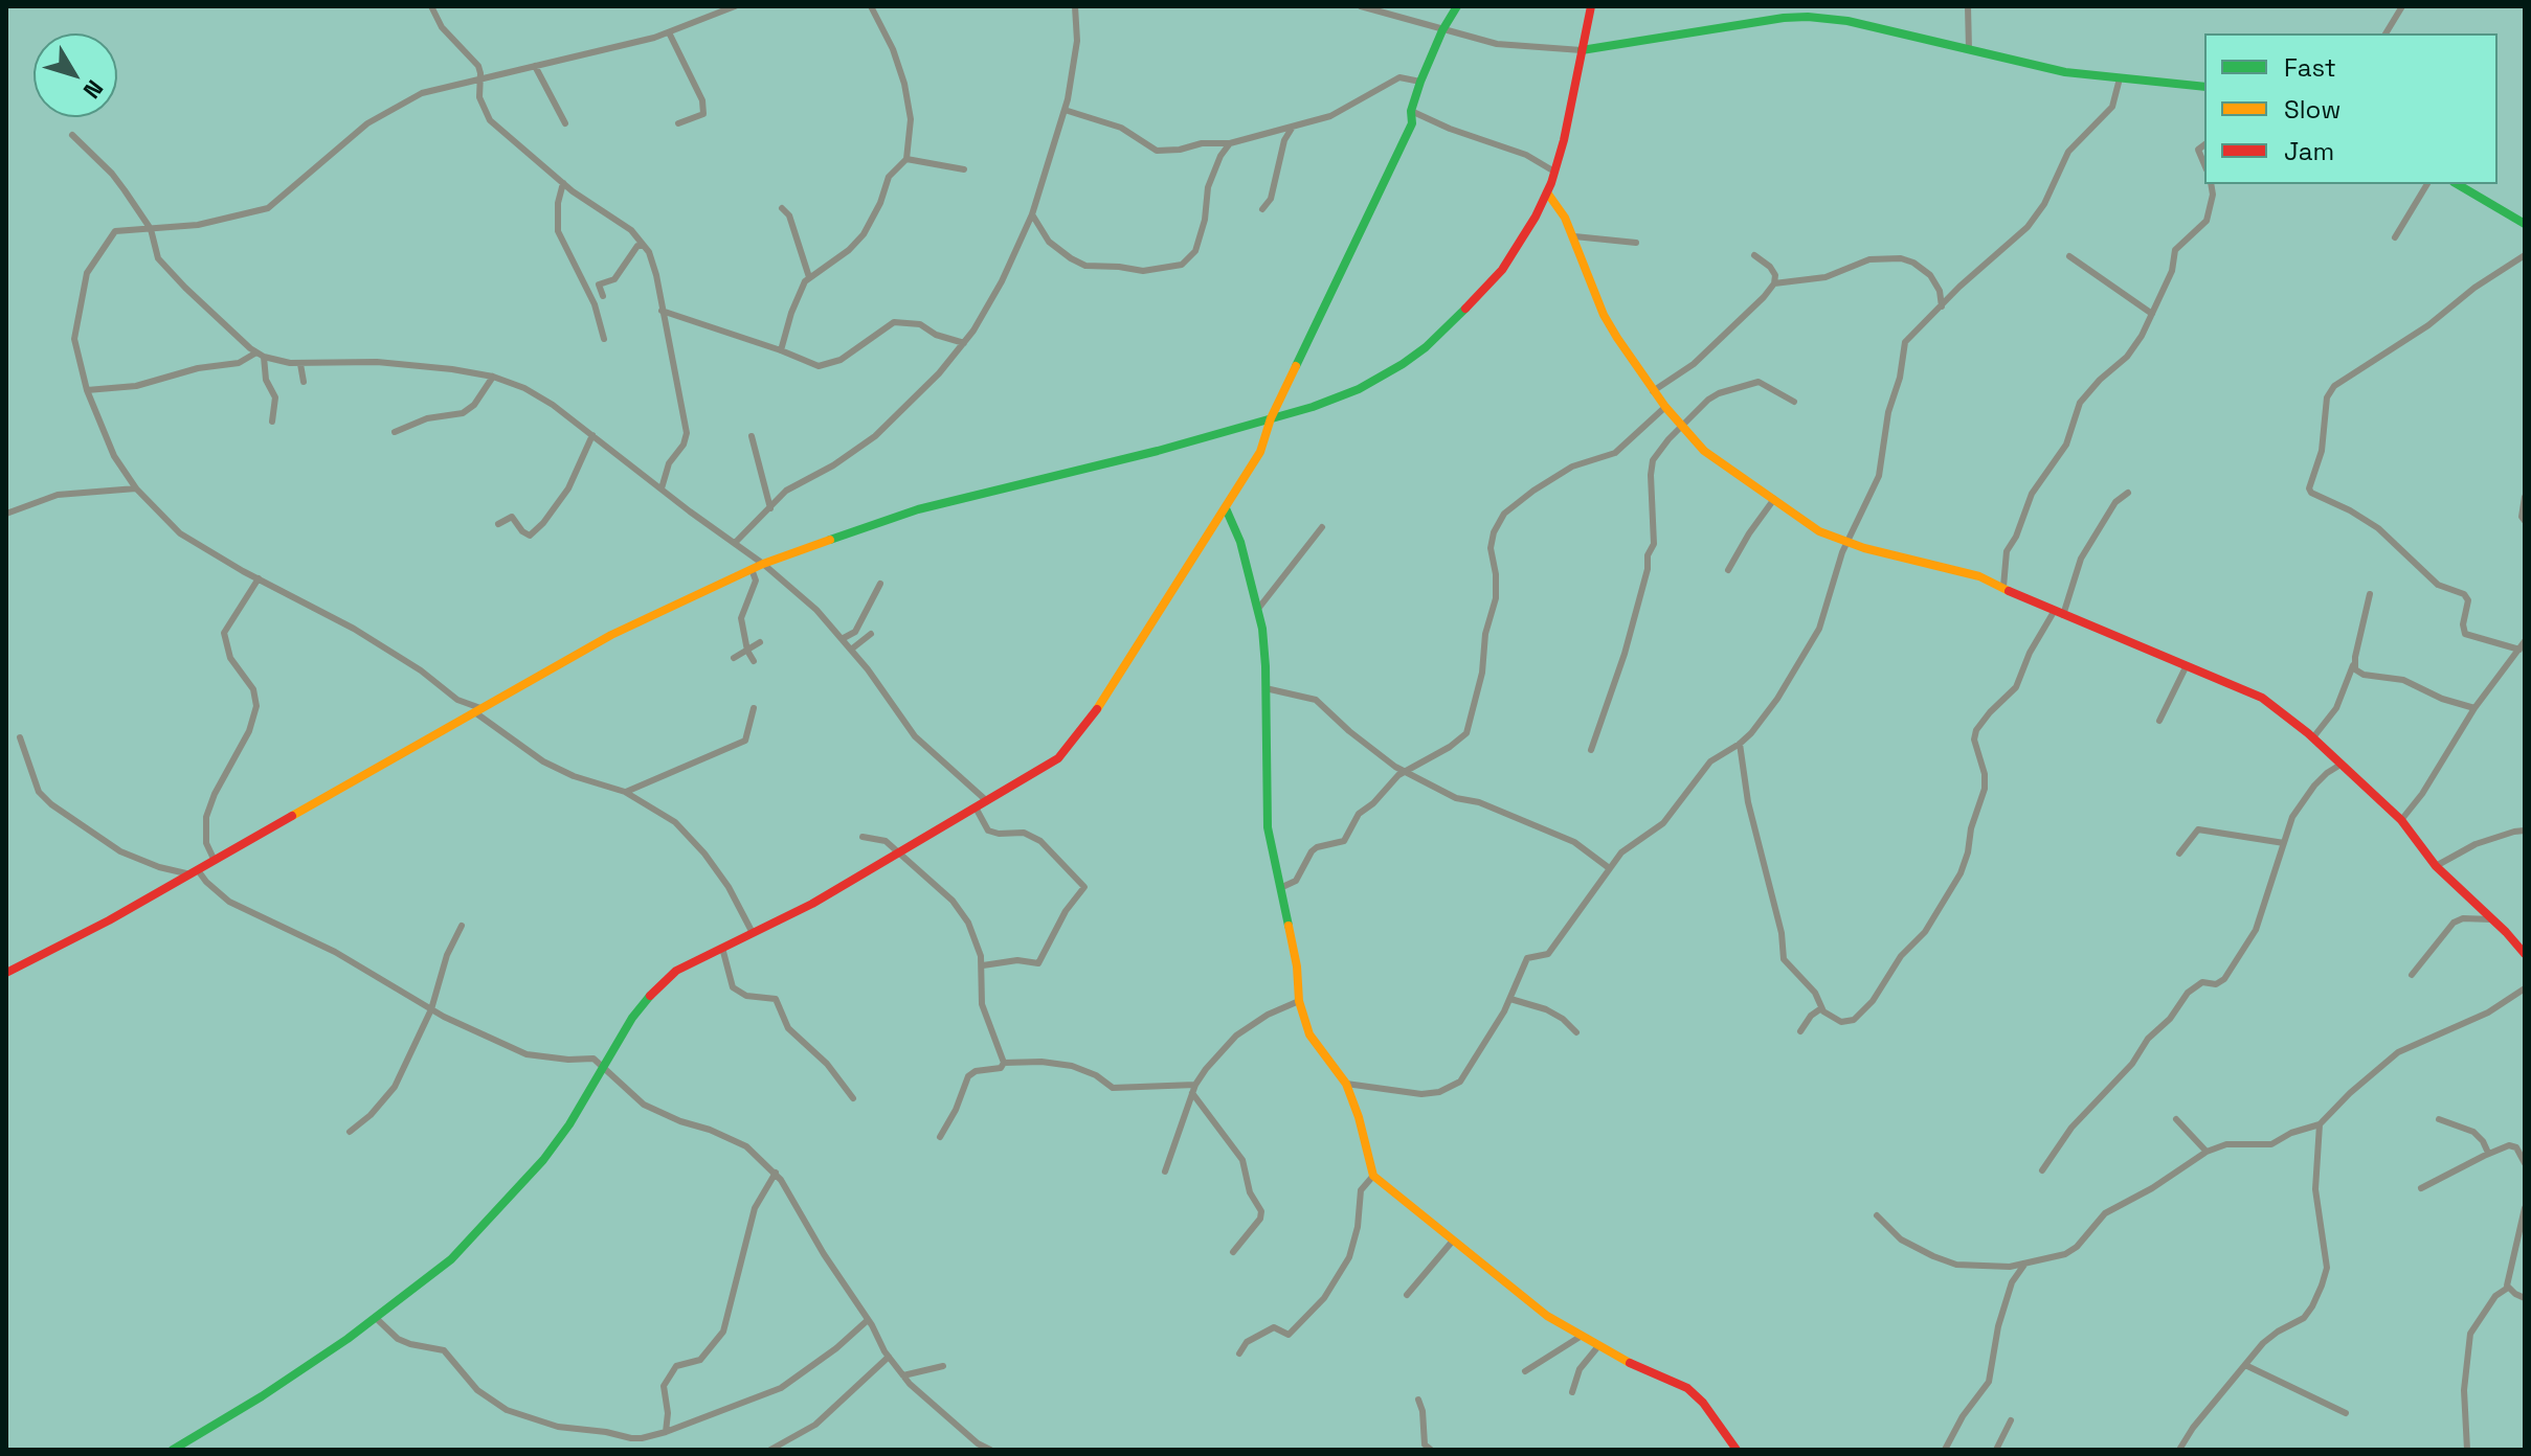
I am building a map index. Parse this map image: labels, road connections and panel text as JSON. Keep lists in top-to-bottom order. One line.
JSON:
{"legend":["Fast","Slow","Jam"],"north":"bottom right"}
